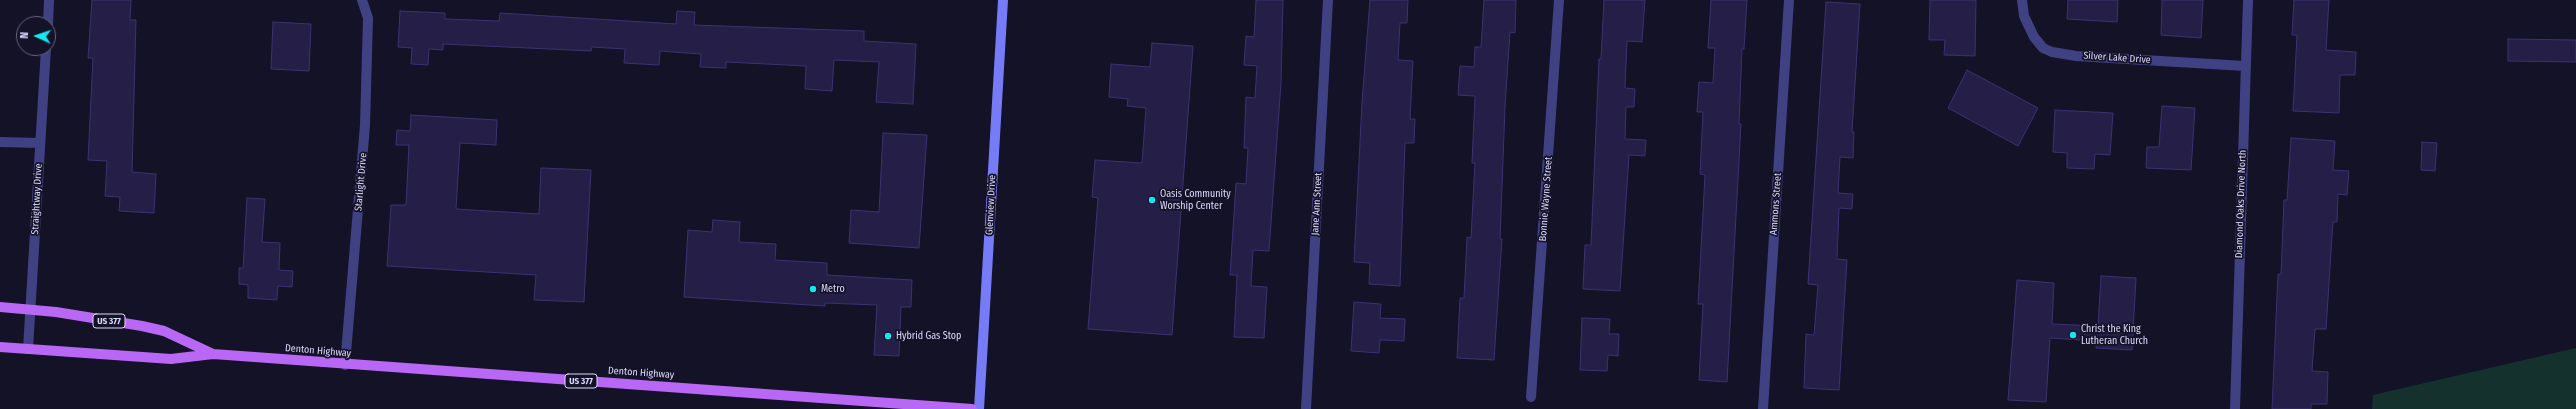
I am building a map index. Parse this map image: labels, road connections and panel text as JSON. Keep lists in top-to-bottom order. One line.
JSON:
{"streets":{"main road":["Glenview Drive","US 377","Denton Highway"],"street":["Silver Lake Drive","Starlight Drive","Straightway Drive","Bonnie Wayne Street","Jane Ann Street","Ammons Street","Diamond Oaks Drive North"]},"crossings":[["Silver Lake Drive","Diamond Oaks Drive North"],["Starlight Drive","Denton Highway"],["Straightway Drive","Denton Highway"]],"places":["Oasis Community Worship Center","Metro","Christ the King Lutheran Church","Hybrid Gas Stop"],"north":"left"}
